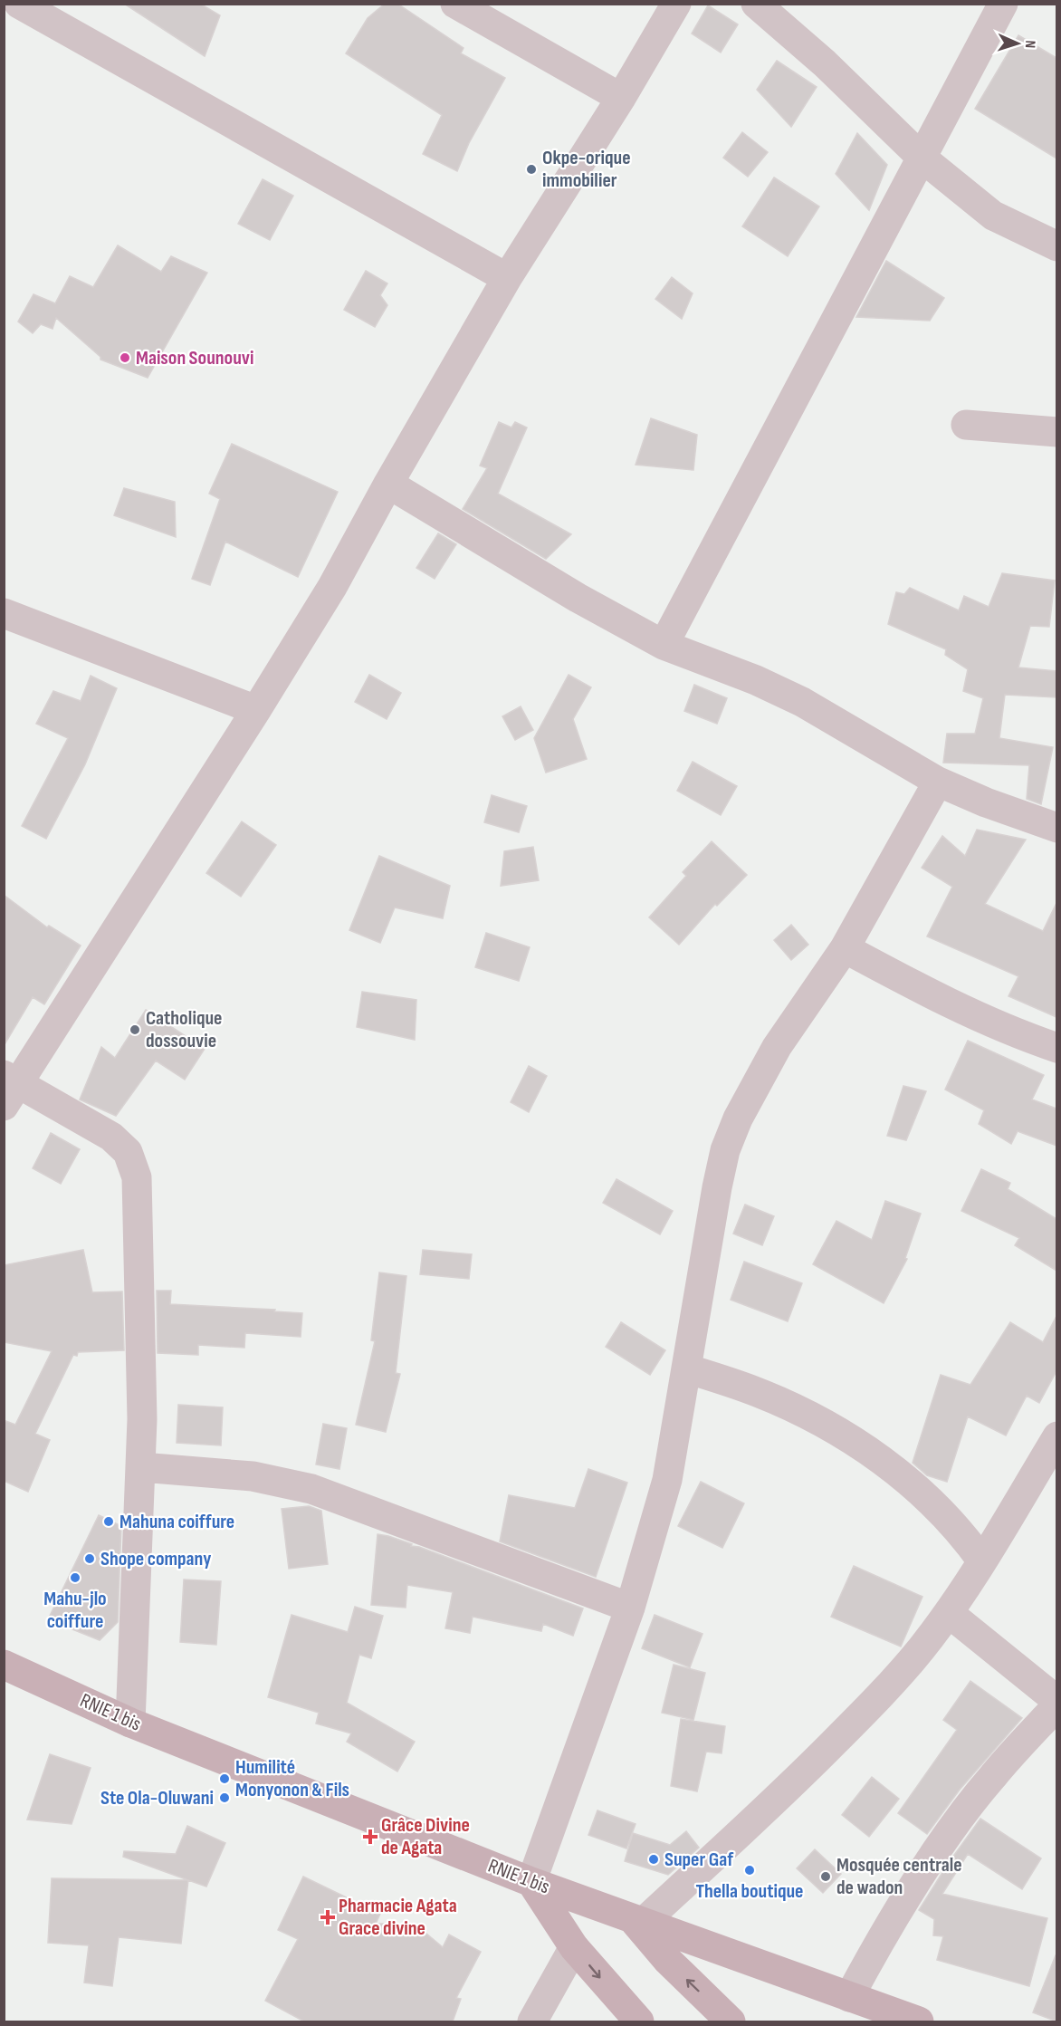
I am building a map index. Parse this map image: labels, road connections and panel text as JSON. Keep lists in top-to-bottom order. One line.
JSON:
{"streets":{"main road":["RNIE 1 bis"]},"places":{"other":["Okpe-orique immobilier","Maison Sounouvi","Catholique dossouvie","Mahuna coiffure","Shope company","Mahu-jlo coiffure","Humilité Monyonon & Fils","Ste Ola-Oluwani","Super Gaf","Thella boutique","Mosquée centrale de wadon"],"health":["Grâce Divine de Agata","Pharmacie Agata Grace divine"]},"north":"right"}
